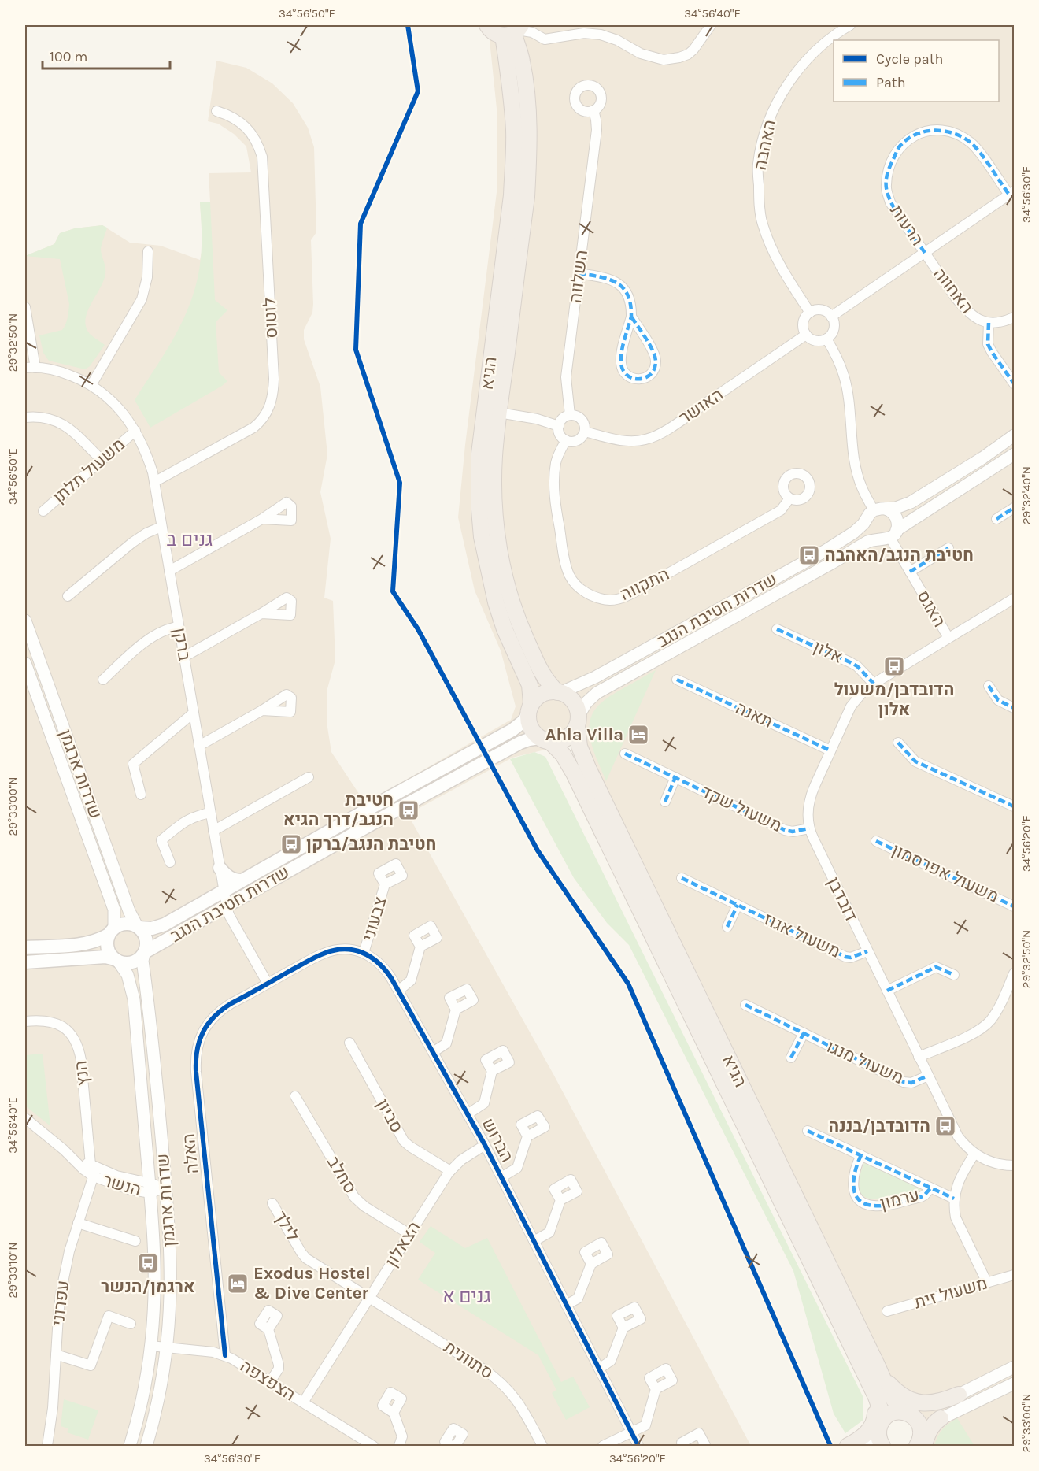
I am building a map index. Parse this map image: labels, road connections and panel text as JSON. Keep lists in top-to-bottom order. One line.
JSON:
{"streets":{"highway":["הגיא"],"main road":["שדרות חטיבת הנגב"],"street":["האהבה","הרעות","השלווה","האחווה","לוטוס","האושר","משעול תלתן","התקווה","האגס","ברקן","אלון","תאנה","שדרות ארגמן","משעול שקד","משעול אפרסמון","דובדבן","צבעוני","משעול אגוז","משעול מנגו","הנץ","סביון","הברוש","האלה","סחלב","הנשר","ערמון","לילך","הצאלון","משעול זית","עפרוני","סתוונית","הצפצפה"]},"crossings":[["האהבה","האושר"],["הרעות","האחווה"],["השלווה","האושר"],["השלווה","התקווה"],["לוטוס","ברקן"],["הגיא","שדרות חטיבת הנגב"],["האושר","התקווה"],["משעול תלתן","ברקן"],["האגס","שדרות חטיבת הנגב"],["האגס","דובדבן"],["שדרות חטיבת הנגב","ברקן"],["שדרות חטיבת הנגב","שדרות ארגמן"],["ברקן","הברוש"],["ברקן","האלה"],["אלון","דובדבן"],["תאנה","דובדבן"],["שדרות ארגמן","הנשר"],["שדרות ארגמן","הצפצפה"],["משעול שקד","דובדבן"],["דובדבן","משעול אגוז"],["דובדבן","משעול מנגו"],["צבעוני","הברוש"],["הנץ","הנשר"],["סביון","הצאלון"],["הברוש","האלה"],["הברוש","הצאלון"],["האלה","הצפצפה"],["סחלב","הצאלון"],["הנשר","עפרוני"],["לילך","הצאלון"],["לילך","סתוונית"],["הצאלון","סתוונית"],["הצאלון","הצפצפה"]],"districts":["גנים ב","גנים א"],"places":{"bus stop":["חטיבת הנגב/האהבה","הדובדבן/משעול אלון","חטיבת הנגב/דרך הגיא","חטיבת הנגב/ברקן","הדובדבן/בננה","ארגמן/הנשר"],"hotel":["Ahla Villa","Exodus Hostel & Dive Center"]},"legend":["Cycle path","Path"],"scale_bar":"100 m","coordinates":["34°56'50\"E","34°56'40\"E","34°56'30\"E","29°32'50\"N","29°32'40\"N","29°33'00\"N","34°56'20\"E","29°33'10\"N"]}
